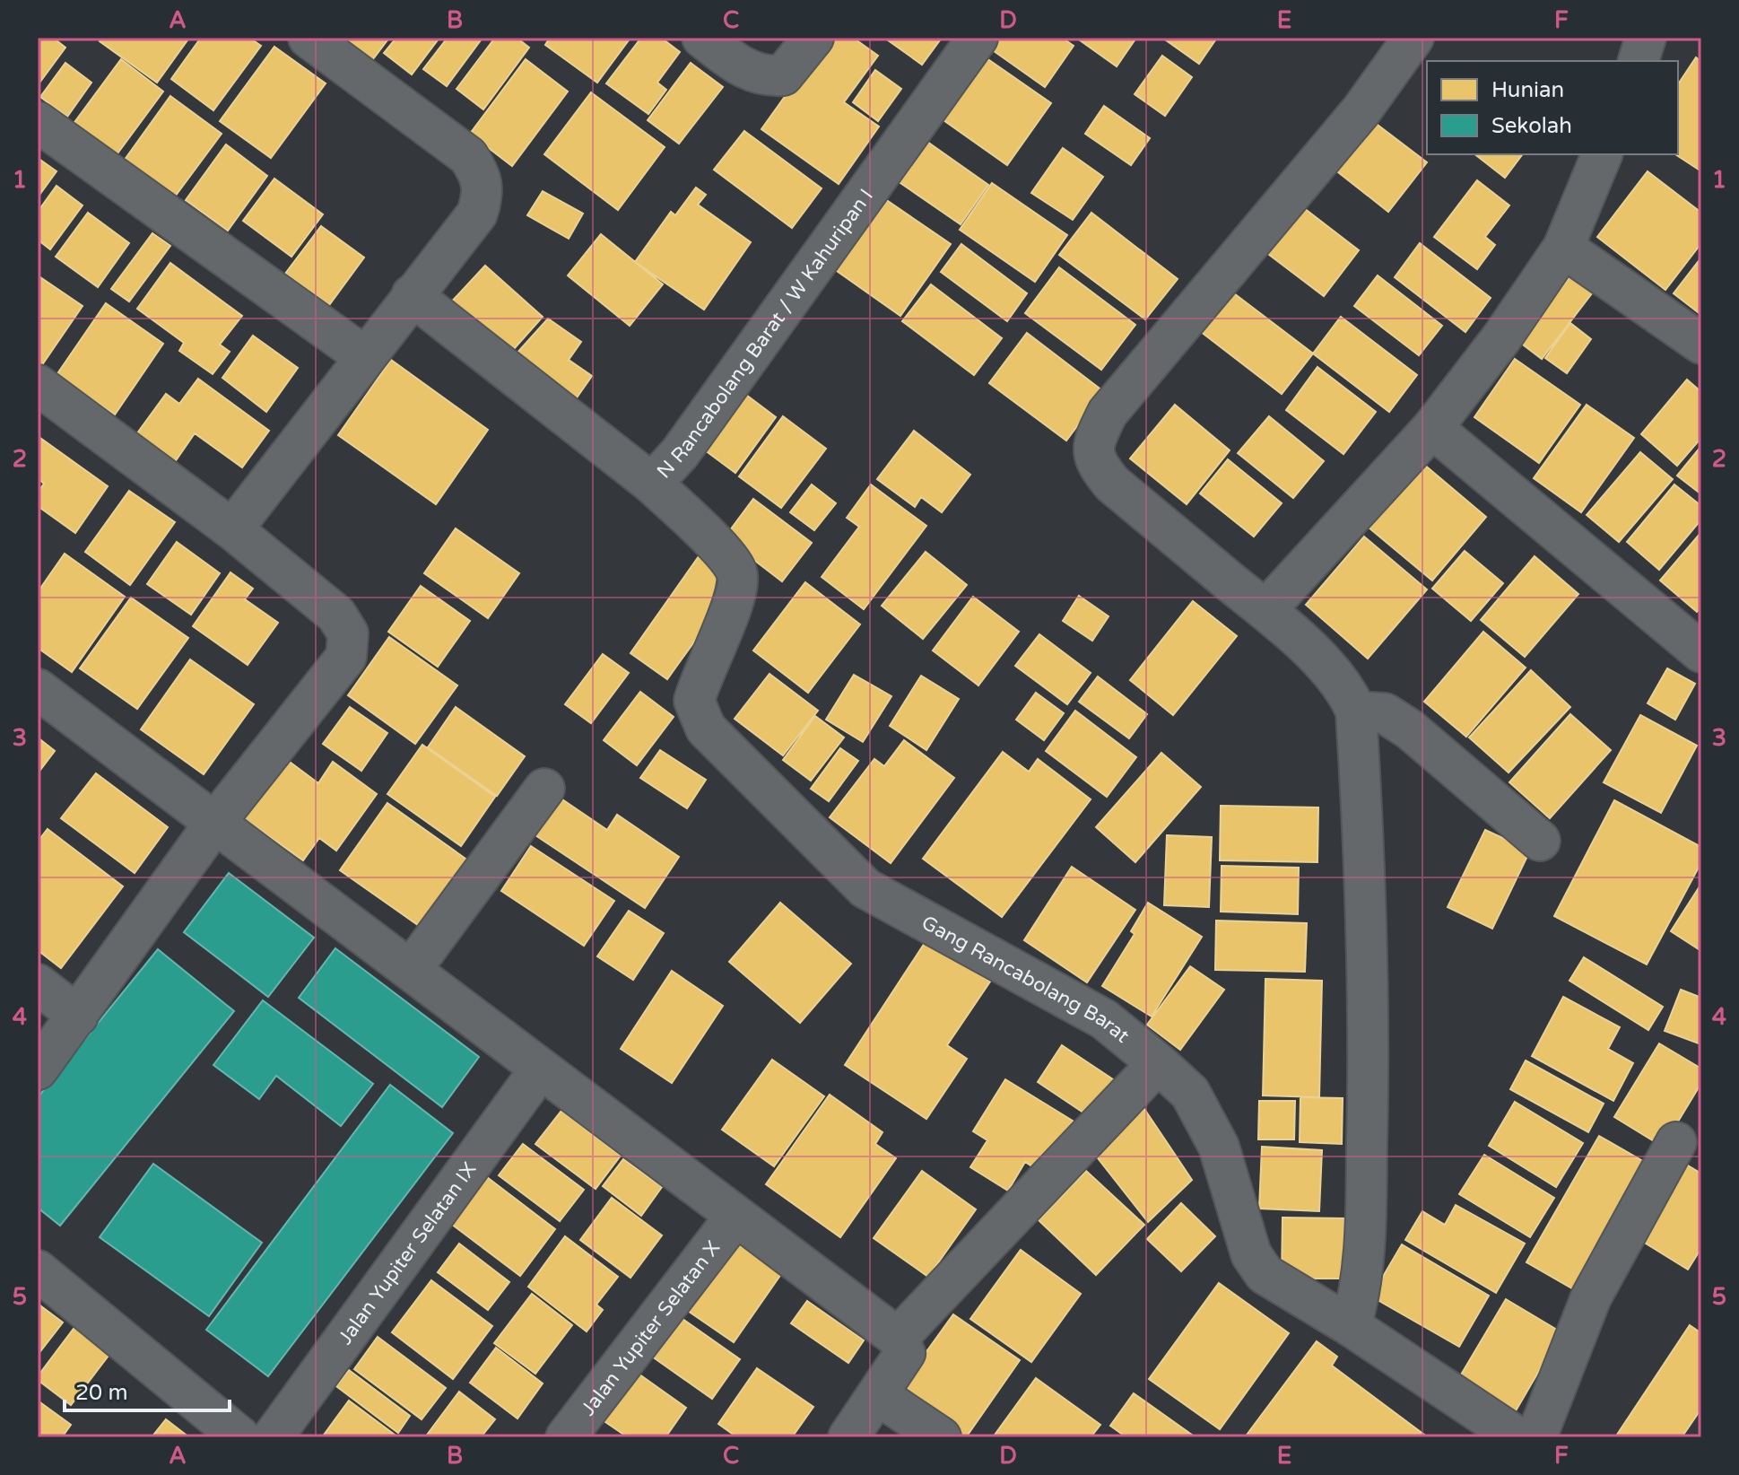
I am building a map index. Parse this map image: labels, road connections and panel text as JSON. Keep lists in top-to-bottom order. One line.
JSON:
{"streets":{"street":["N Rancabolang Barat / W Kahuripan I","Gang Rancabolang Barat","Jalan Yupiter Selatan IX","Jalan Yupiter Selatan X"]},"crossings":[["N Rancabolang Barat / W Kahuripan I","Gang Rancabolang Barat"]],"legend":["Hunian","Sekolah"],"scale_bar":"20 m","grid":{"columns":["A","B","C","D","E","F"],"rows":["1","2","3","4","5"]}}
